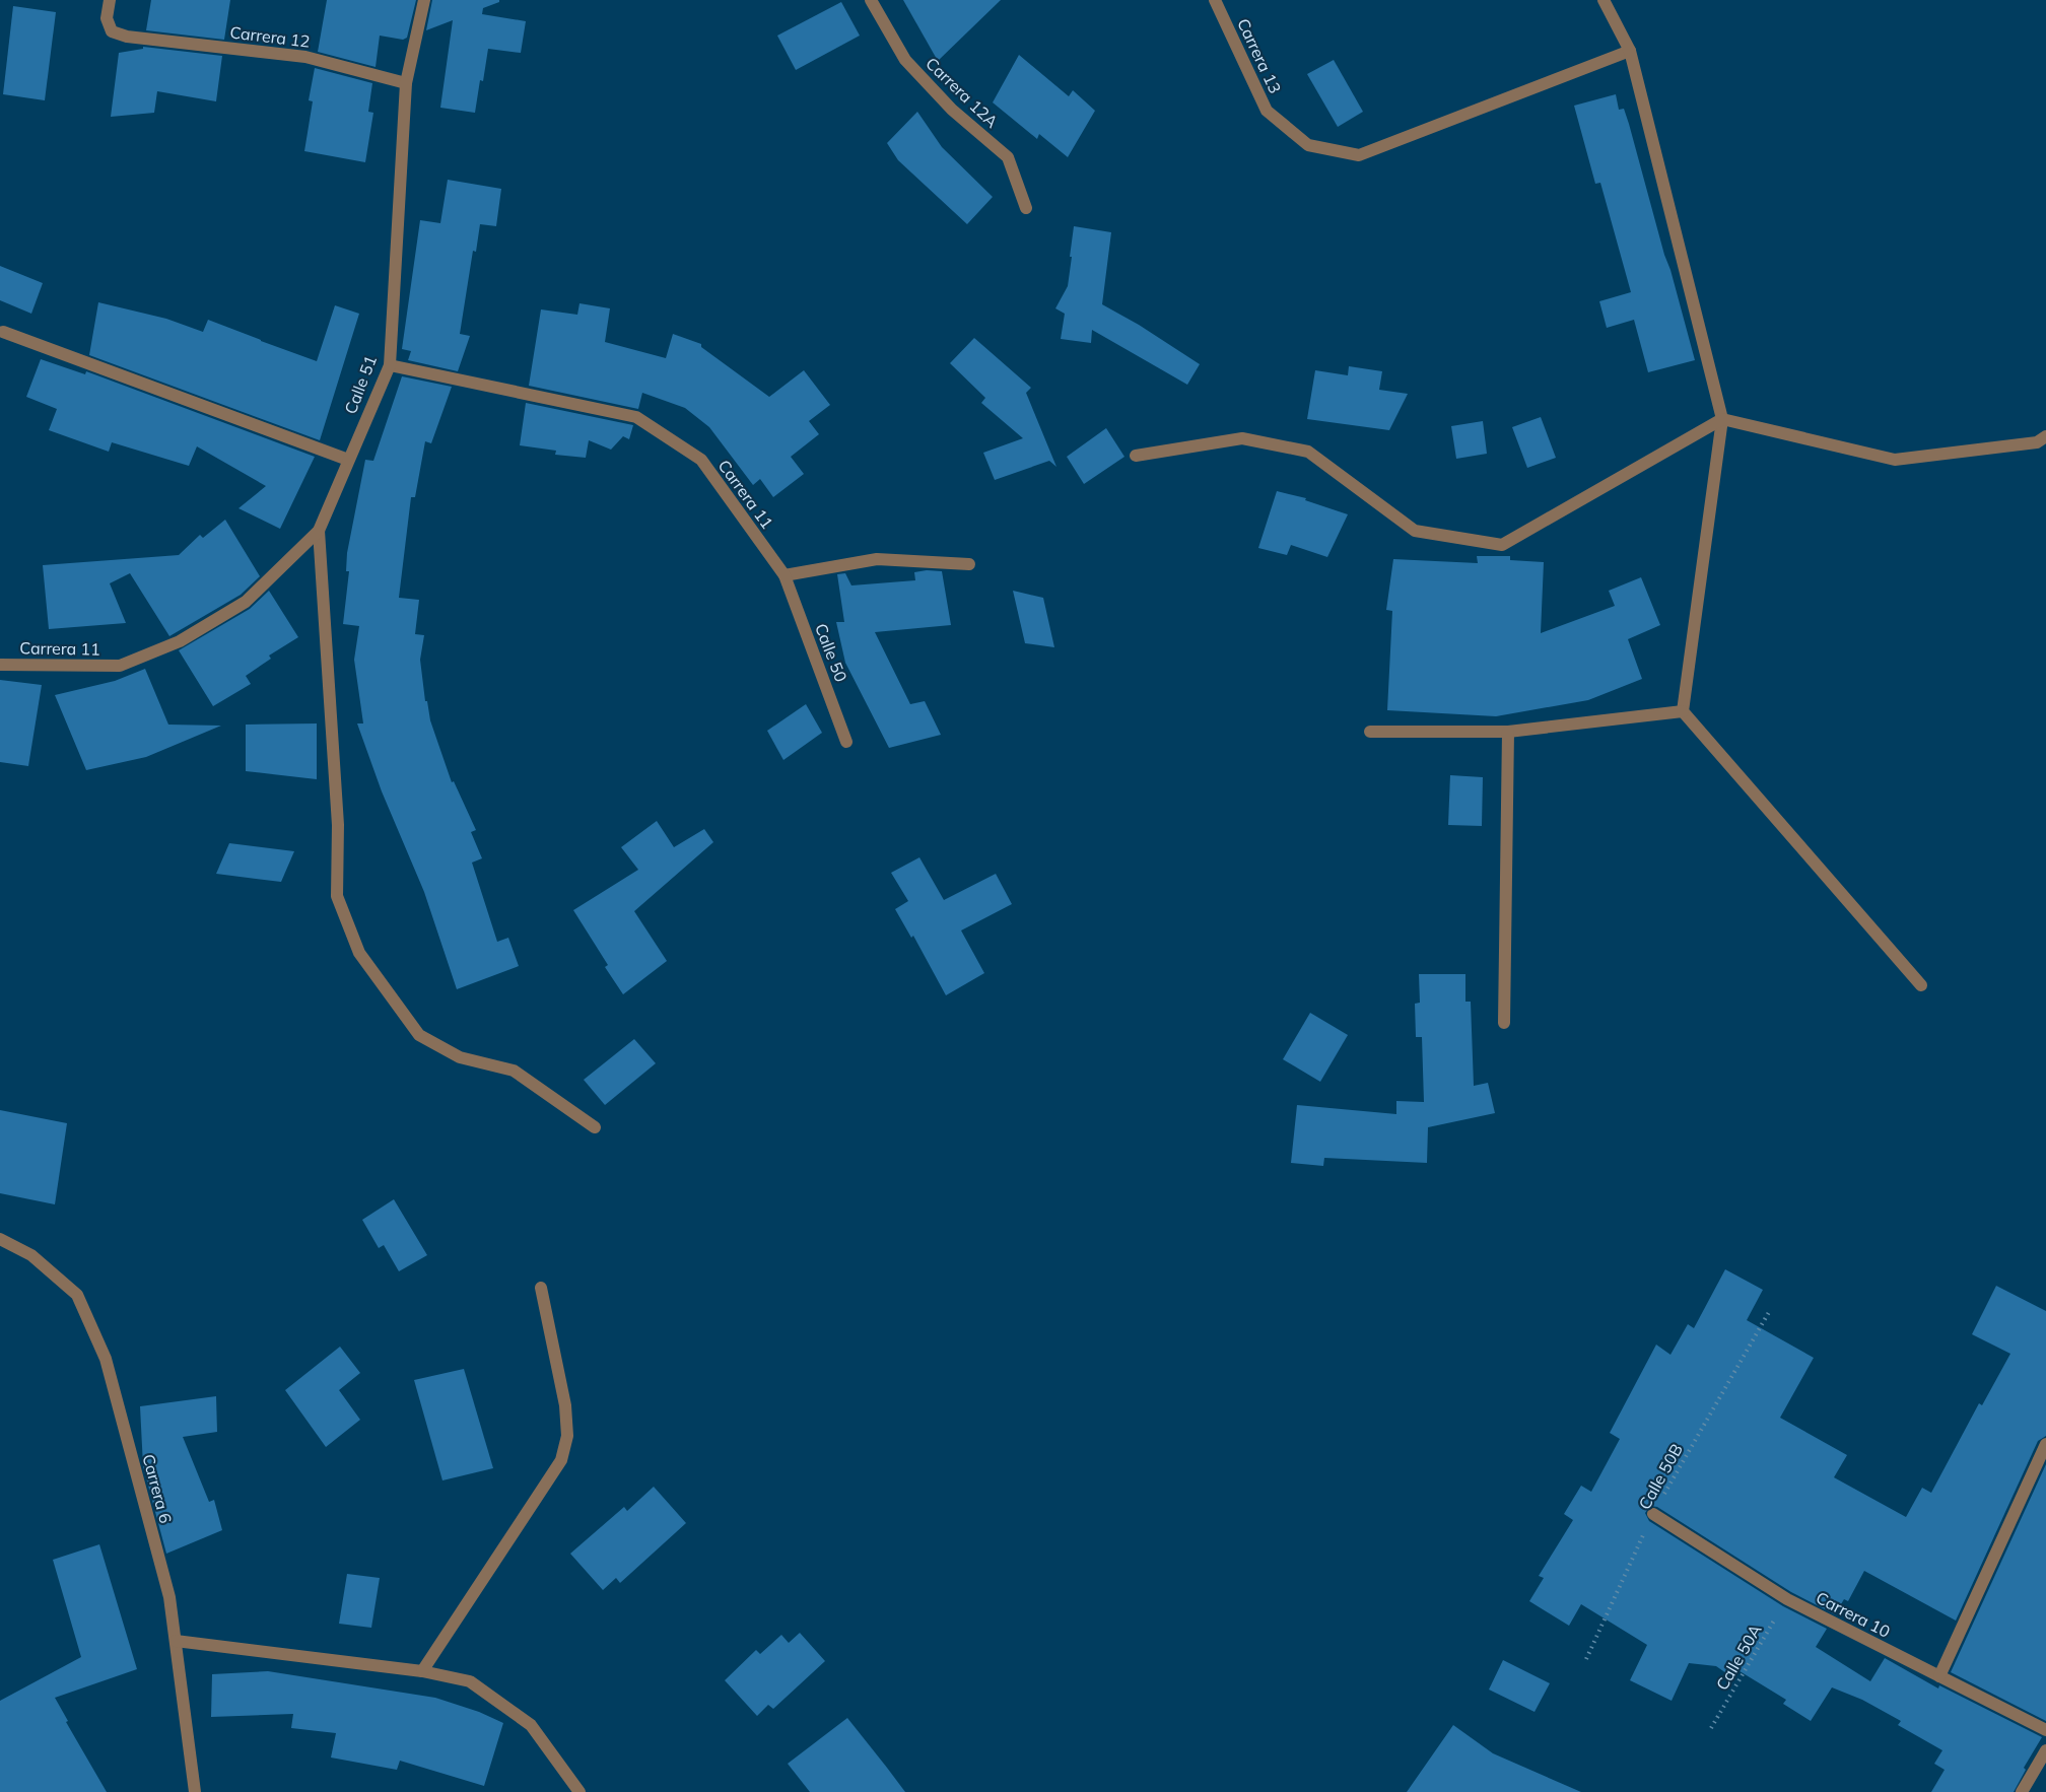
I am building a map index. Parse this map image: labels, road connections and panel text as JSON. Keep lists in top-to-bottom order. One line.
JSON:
{"streets":{"street":["Carrera 12","Carrera 13","Carrera 12A","Calle 51","Carrera 11","Calle 50","Carrera 6","Carrera 10"],"path":["Calle 50B","Calle 50A"]},"crossings":[["Carrera 12","Calle 51"],["Calle 51","Carrera 11"],["Carrera 11","Calle 50"],["Calle 50B","Carrera 10"],["Carrera 10","Calle 50A"]]}
